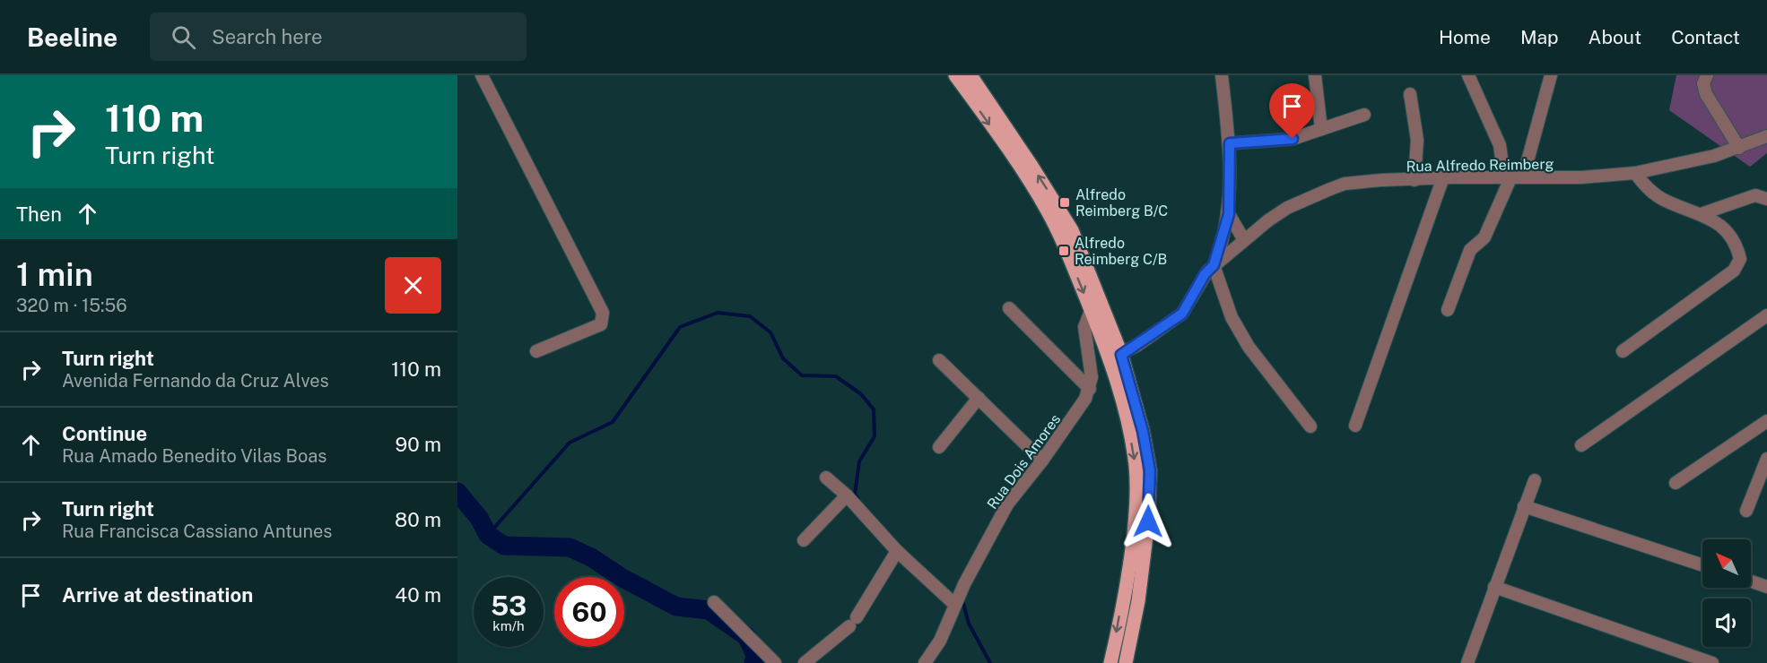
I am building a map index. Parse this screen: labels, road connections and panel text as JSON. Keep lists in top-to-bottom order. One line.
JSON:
{"streets":{"street":["Rua Alfredo Reimberg","Rua Dois Amores"]},"places":{"transit":["Alfredo Reimberg B/C","Alfredo Reimberg C/B"]},"north":"top left","page":{"header":"Beeline","search":"Search here","nav":["Home","Map","About","Contact"],"turn":["110 m","Turn right"],"then":"Then","heading":["1 min","320 m · 15:56"],"list":[{"name":"Turn right","note":"Avenida Fernando da Cruz Alves","value":"110 m"},{"name":"Continue","note":"Rua Amado Benedito Vilas Boas","value":"90 m"},{"name":"Turn right","note":"Rua Francisca Cassiano Antunes","value":"80 m"},{"name":"Arrive at destination","value":"40 m"}],"speed":"53 km/h","limit":"60"}}
